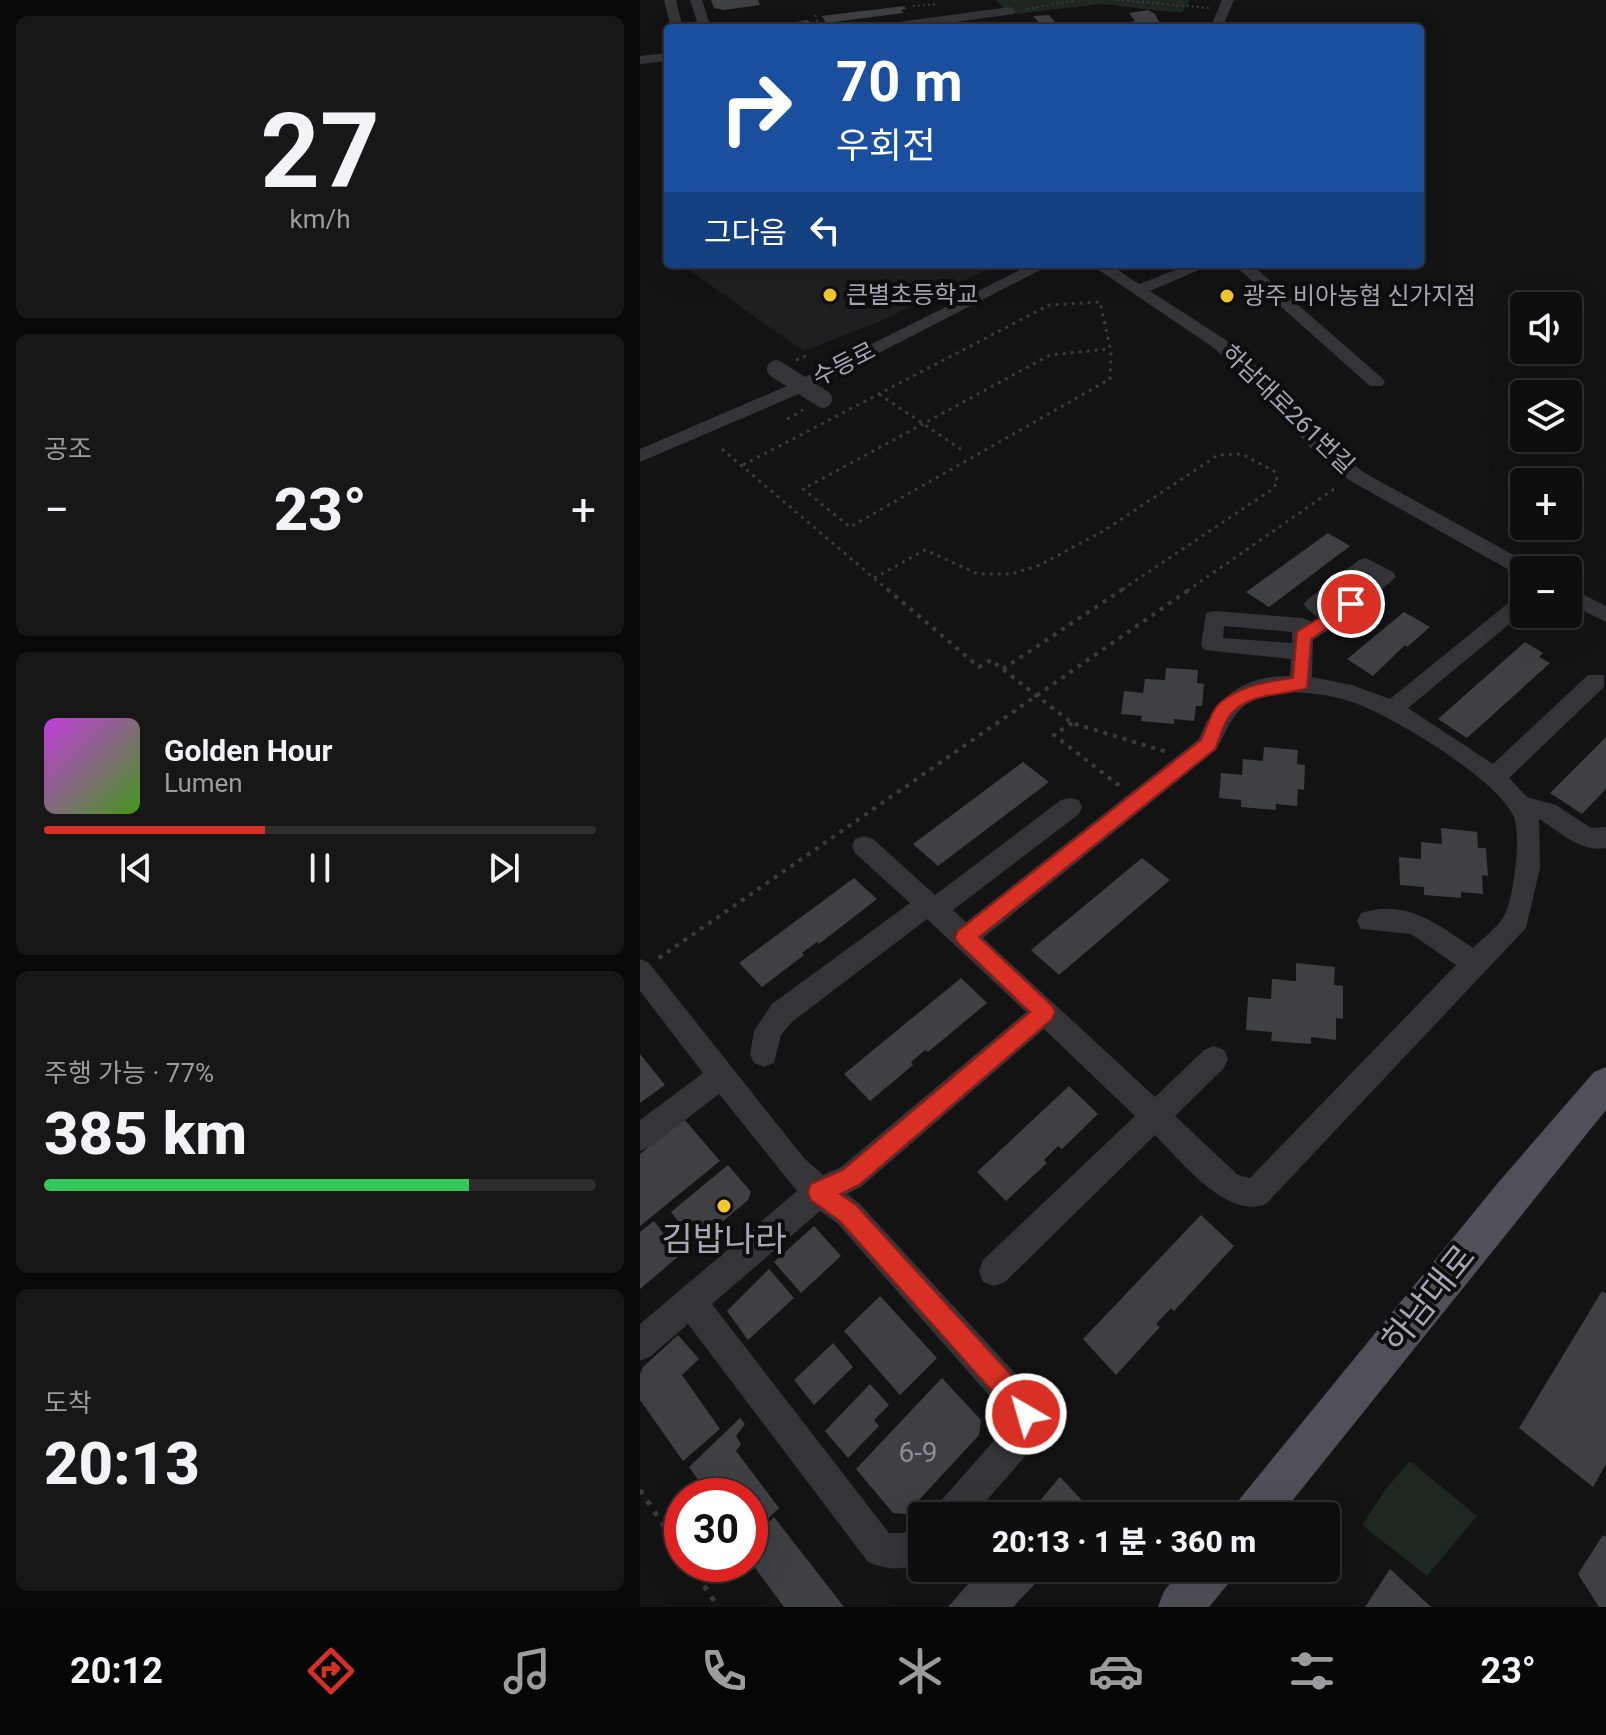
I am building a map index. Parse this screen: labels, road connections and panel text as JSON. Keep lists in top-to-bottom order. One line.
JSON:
{"streets":{"main road":["하남대로"],"street":["수등로","하남대로261번길"]},"places":["큰별초등학교","광주 비아농협 신가지점","김밥나라"],"house_numbers":["6-9"],"page":{"tile":[["27","km/h"],"공조",["주행 가능 · 77%","385 km"],["도착","20:13"]],"turn":["70 m","우회전"],"then":"그다음","map_buttons":["+","−"],"heat":["−","23°","+"],"song":["Golden Hour","Lumen"],"limit":"30","trip":"20:13 · 1 분 · 360 m","tabs":["20:12","23°"]}}
